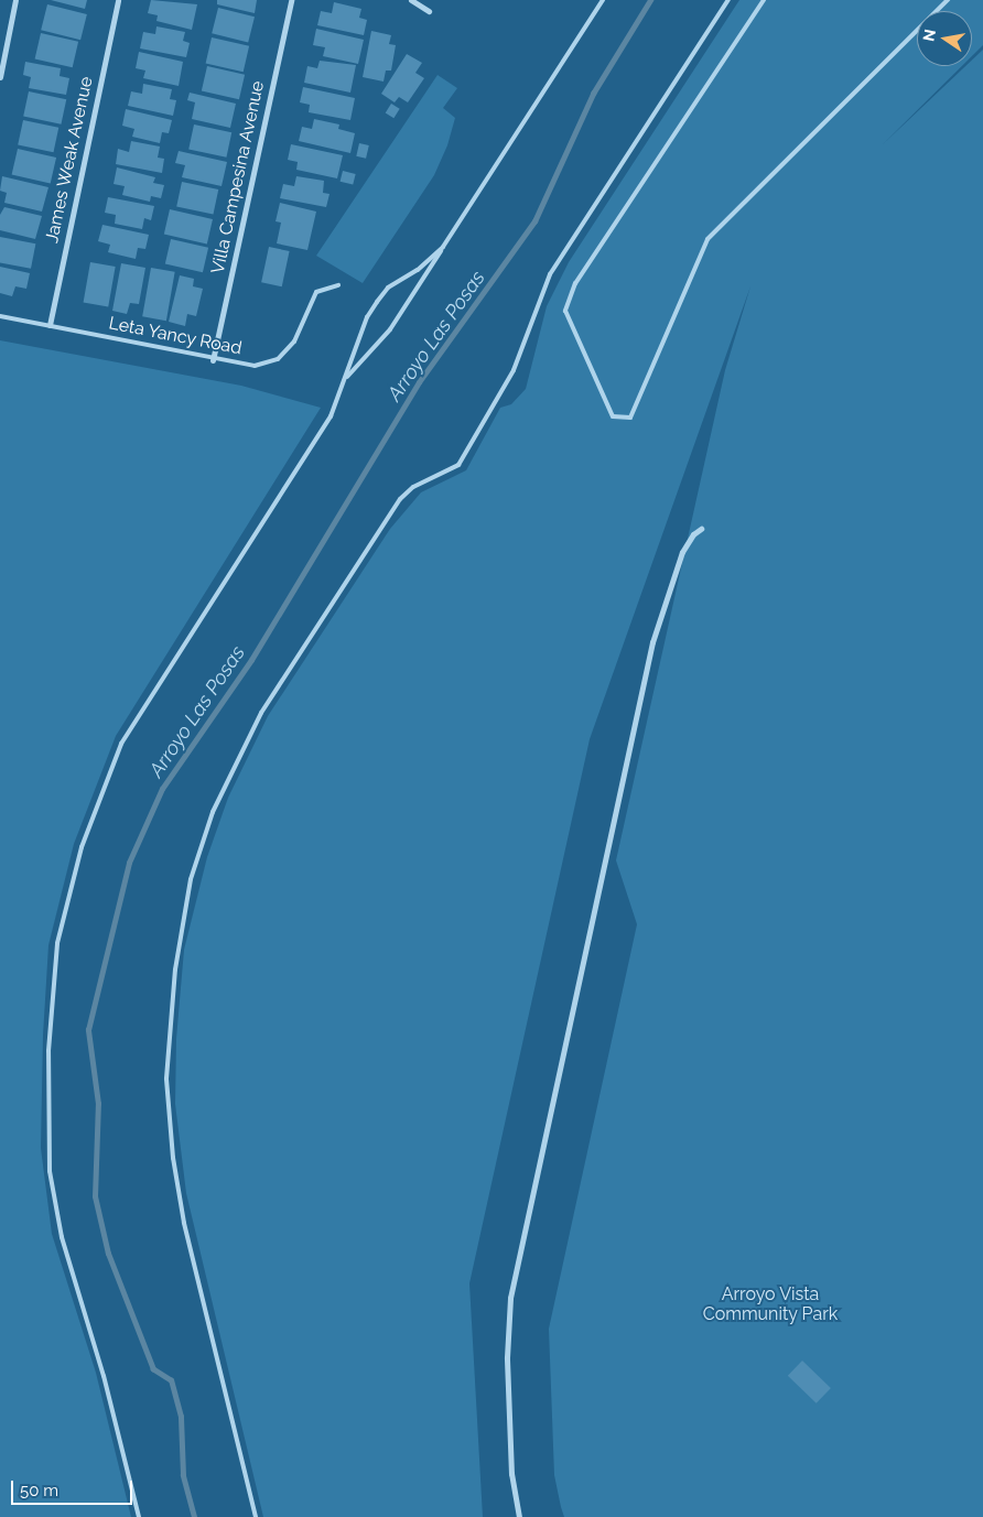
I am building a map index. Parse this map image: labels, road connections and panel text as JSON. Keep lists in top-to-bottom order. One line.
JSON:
{"streets":{"street":["James Weak Avenue","Villa Campesina Avenue"],"lane":["Leta Yancy Road"]},"crossings":[["James Weak Avenue","Leta Yancy Road"],["Villa Campesina Avenue","Leta Yancy Road"]],"water":["Arroyo Las Posas"],"parks":["Arroyo Vista Community Park"],"scale_bar":"50 m","north":"left"}
